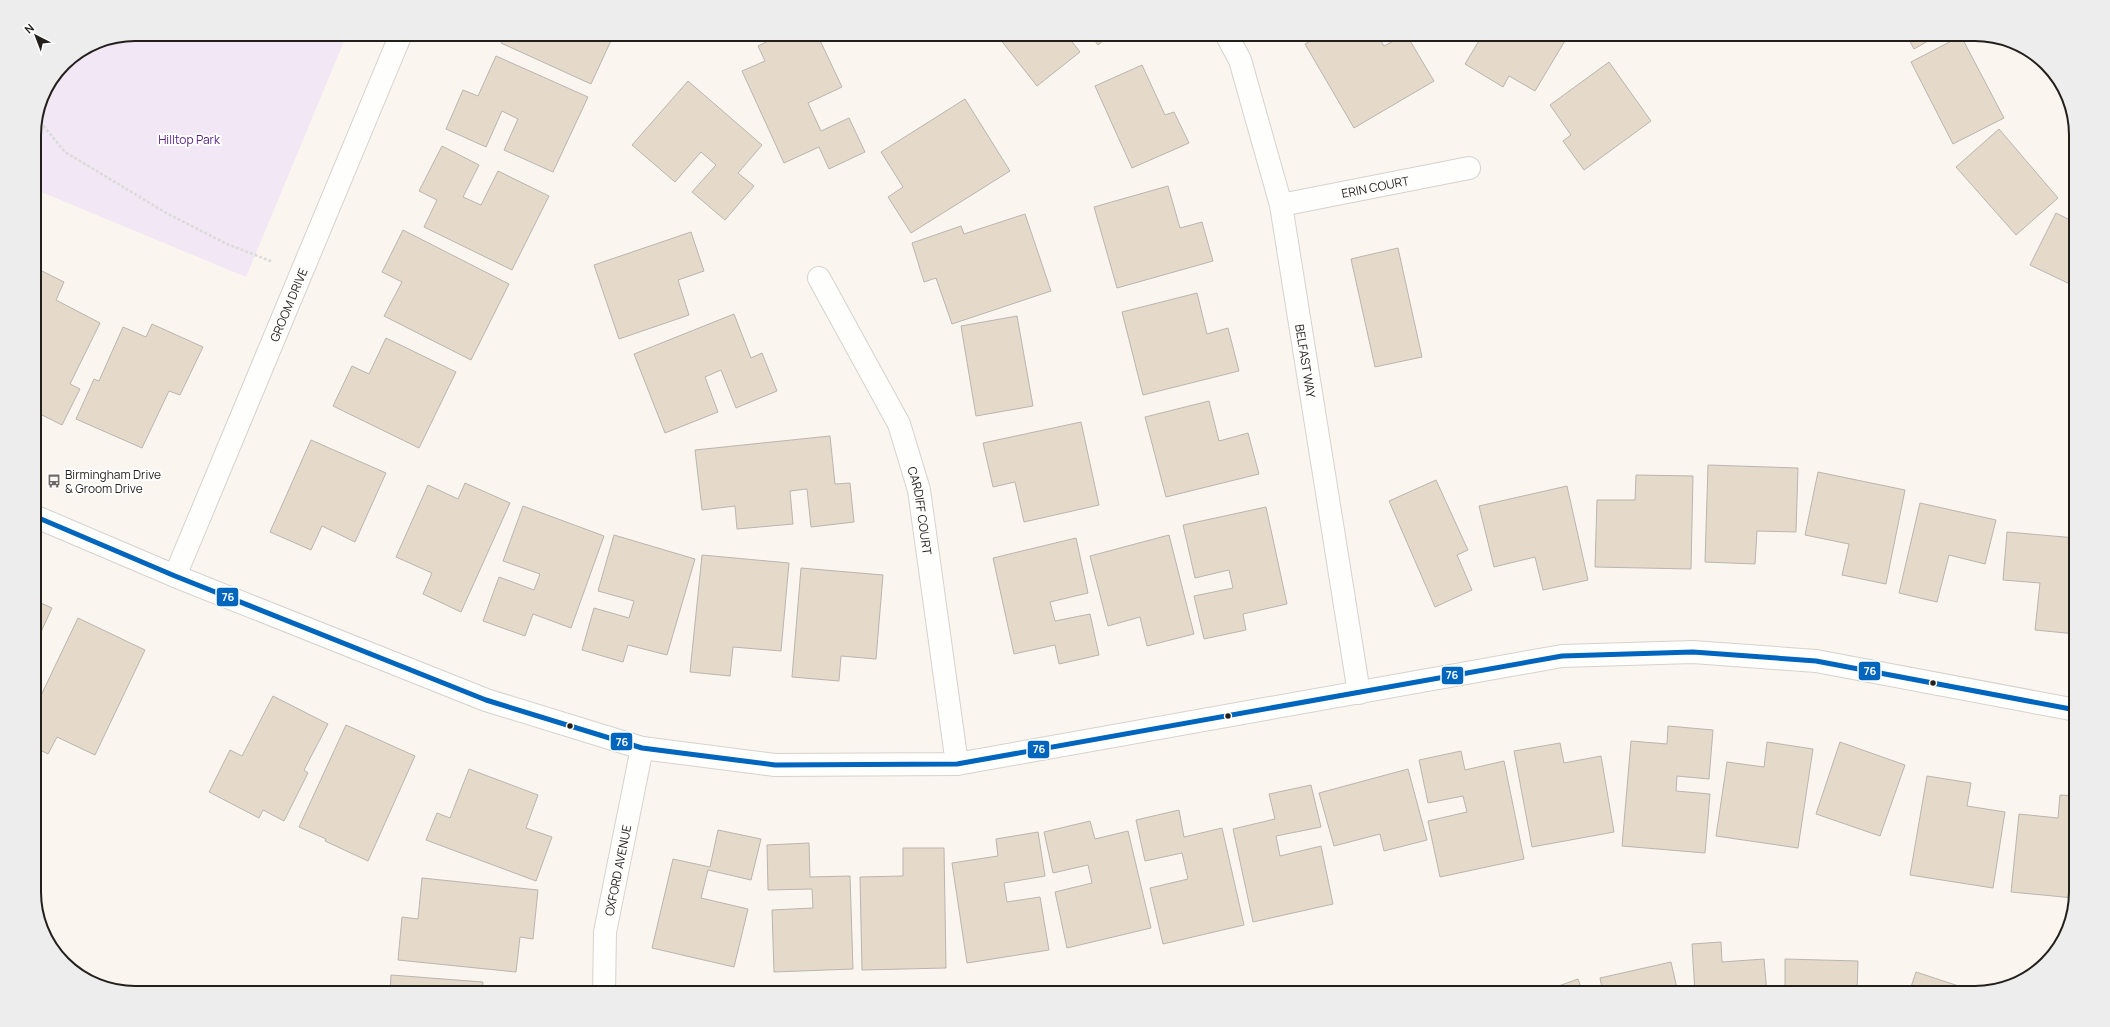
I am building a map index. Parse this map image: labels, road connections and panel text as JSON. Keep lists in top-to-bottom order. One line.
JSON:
{"streets":{"street":["ERIN COURT","GROOM DRIVE","BELFAST WAY","CARDIFF COURT","OXFORD AVENUE"]},"crossings":[["ERIN COURT","BELFAST WAY"]],"parks":["Hilltop Park"],"places":{"bus stop":["Birmingham Drive & Groom Drive"]},"lines":["transit line 76"],"north":"top left"}
